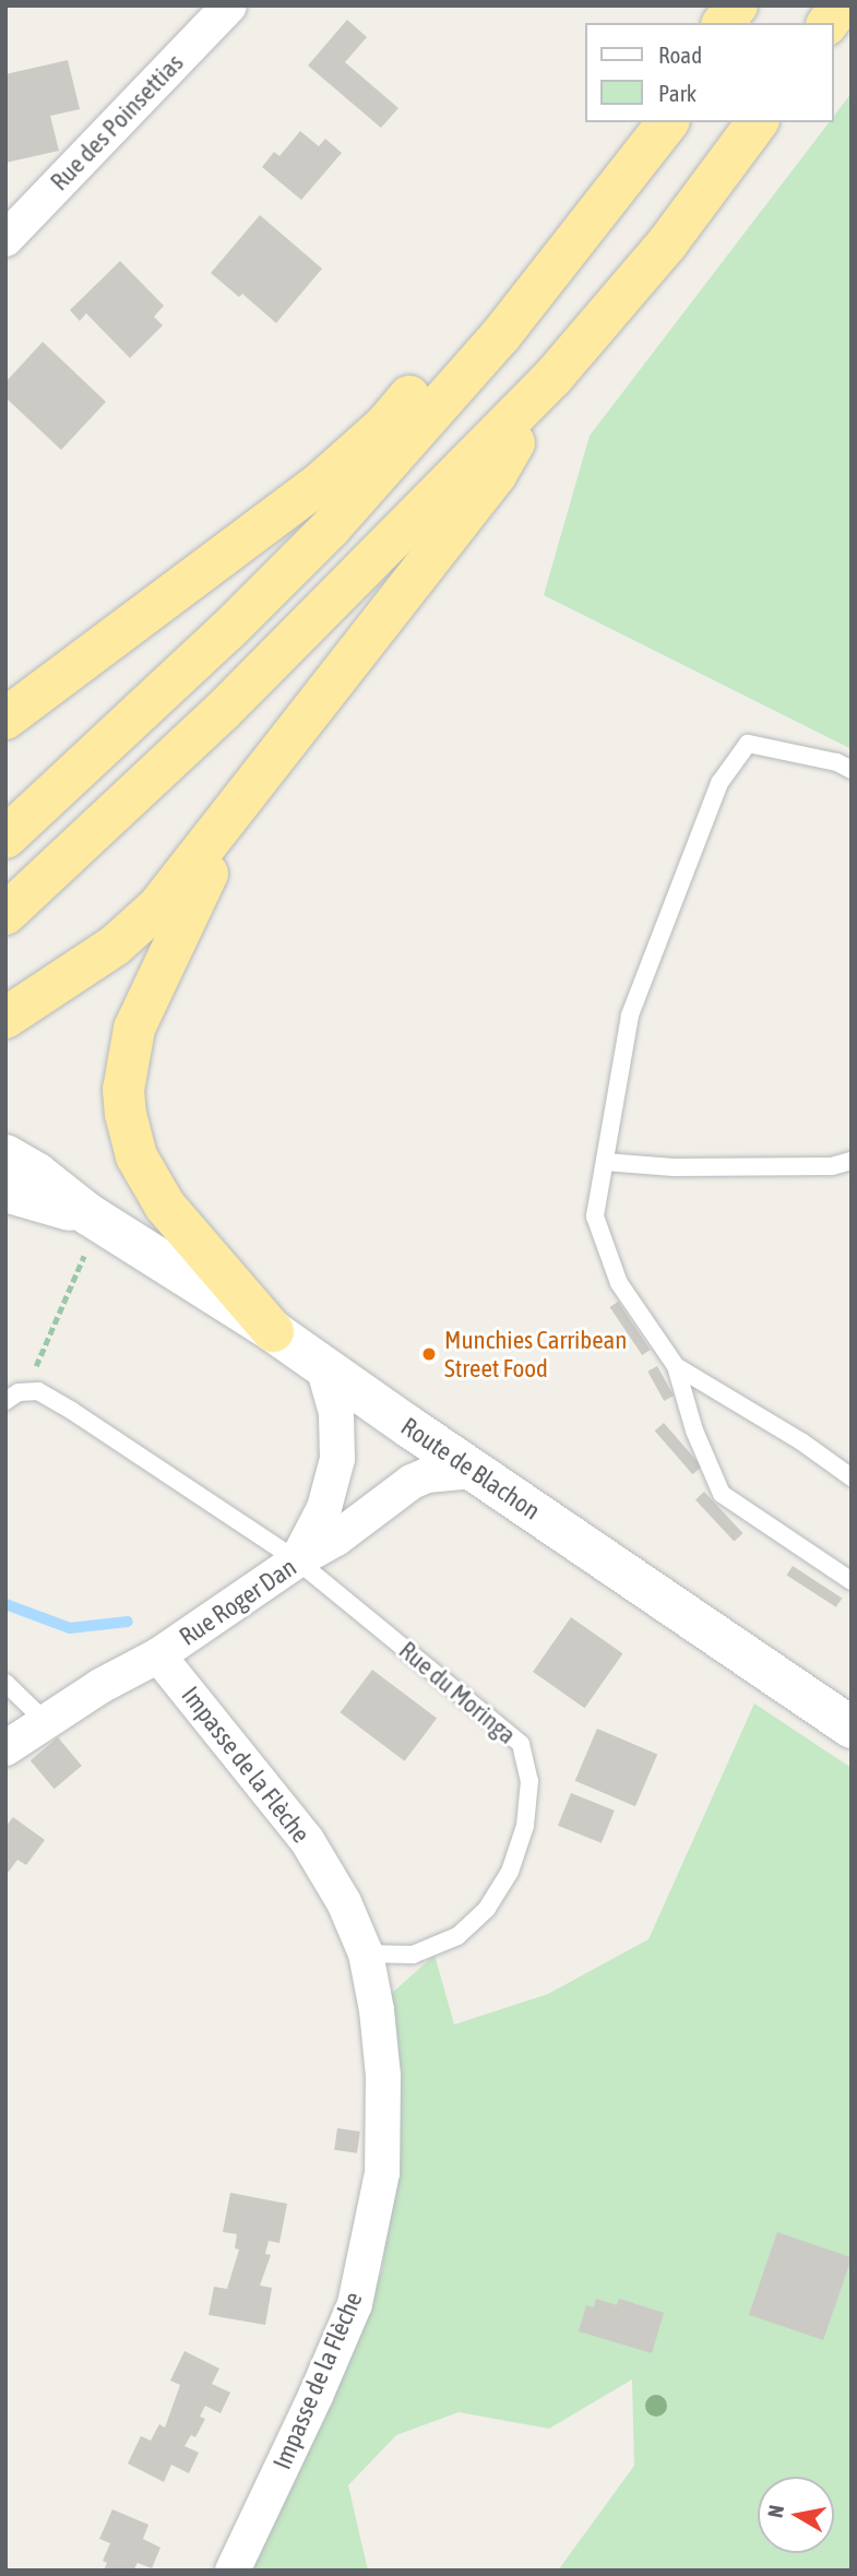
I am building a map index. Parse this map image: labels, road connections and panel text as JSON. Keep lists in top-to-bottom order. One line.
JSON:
{"streets":{"street":["Rue des Poinsettias","Route de Blachon","Rue Roger Dan","Impasse de la Flèche"],"lane":["Rue du Moringa"]},"crossings":[["Route de Blachon","Rue Roger Dan"],["Rue Roger Dan","Rue du Moringa"],["Rue Roger Dan","Impasse de la Flèche"],["Rue du Moringa","Impasse de la Flèche"]],"places":["Munchies Carribean Street Food"],"legend":["Road","Park"],"north":"left"}
